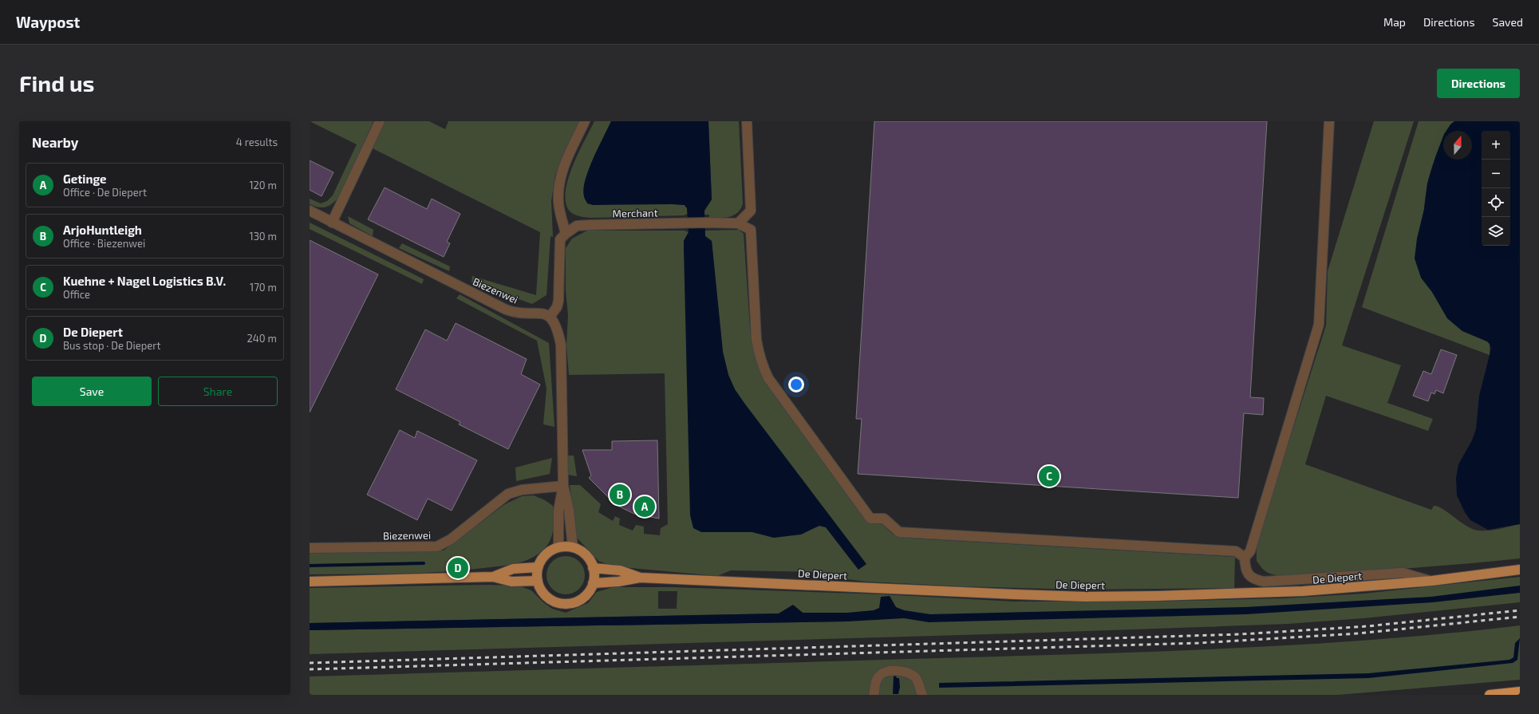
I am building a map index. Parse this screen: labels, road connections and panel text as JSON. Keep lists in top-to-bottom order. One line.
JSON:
{"streets":{"main road":["De Diepert"],"street":["Merchant","Biezenwei"]},"north":"top","page":{"header":"Waypost","nav":["Map","Directions","Saved"],"buttons":["Directions",["Save","Share"]],"title":"Find us","heading":["Nearby","4 results"],"map_buttons":["+","−"],"list":[{"mark":"A","name":"Getinge","note":"Office · De Diepert","value":"120 m"},{"mark":"B","name":"ArjoHuntleigh","note":"Office · Biezenwei","value":"130 m"},{"mark":"C","name":"Kuehne + Nagel Logistics B.V.","note":"Office","value":"170 m"},{"mark":"D","name":"De Diepert","note":"Bus stop · De Diepert","value":"240 m"}],"pins":["C","B","A","D"]}}
